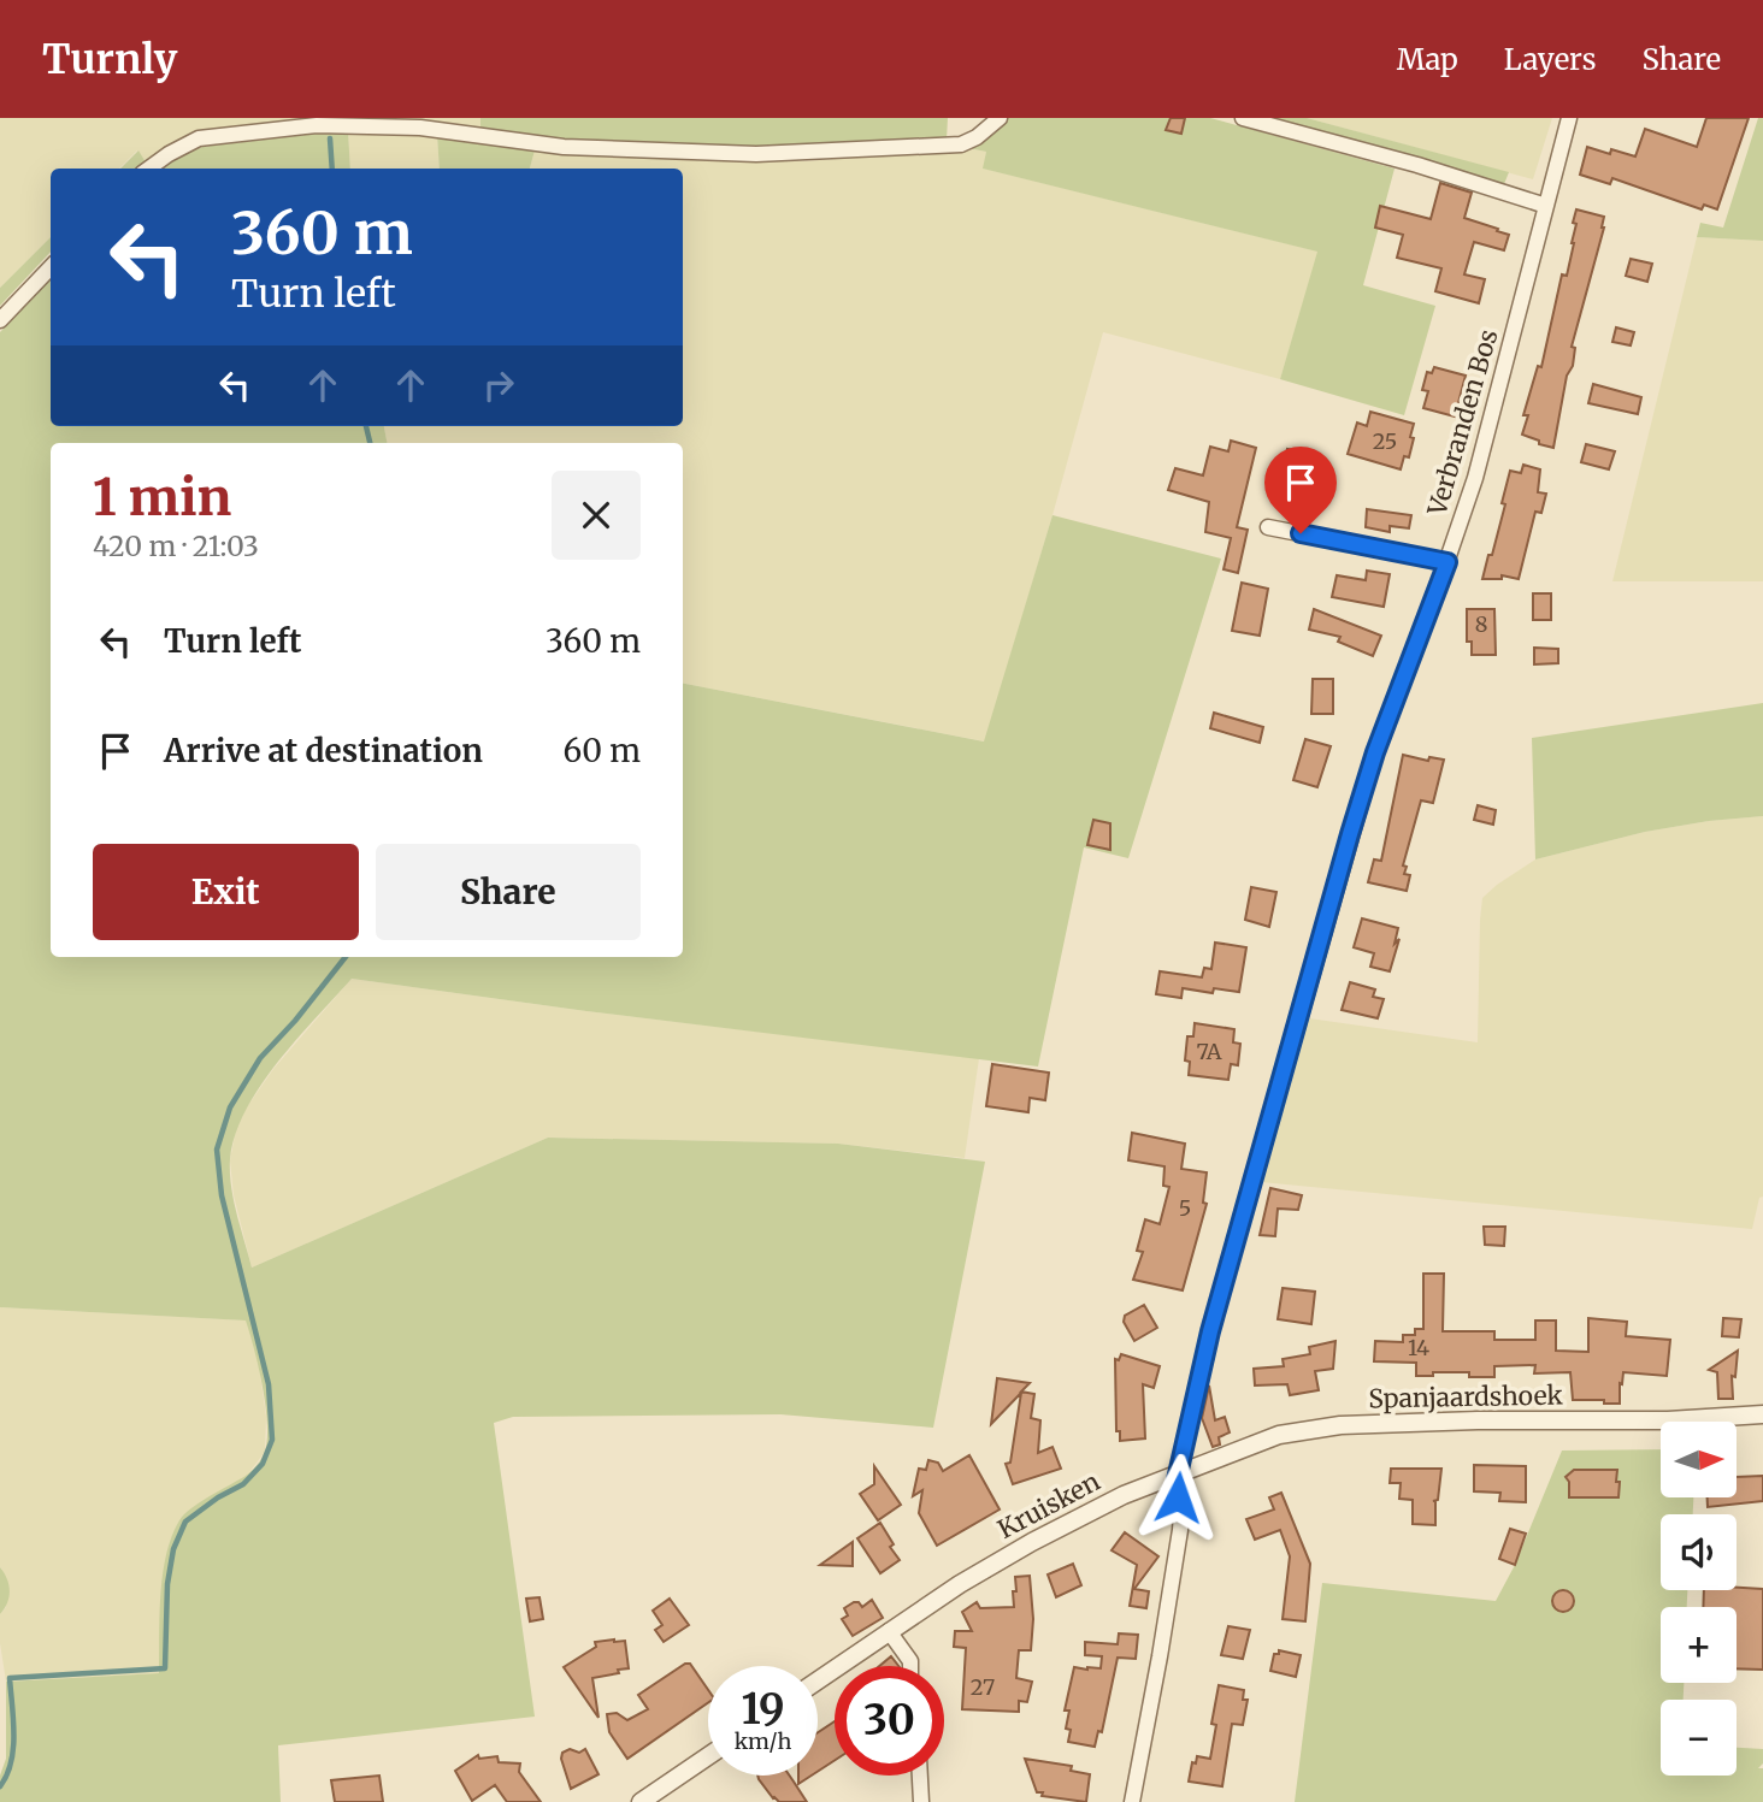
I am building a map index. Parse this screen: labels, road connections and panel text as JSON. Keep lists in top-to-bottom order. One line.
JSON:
{"streets":{"street":["Verbranden Bos","Spanjaardshoek","Kruisken"]},"crossings":[["Verbranden Bos","Spanjaardshoek"],["Verbranden Bos","Kruisken"],["Spanjaardshoek","Kruisken"]],"house_numbers":["25","8","7A","5","14","27"],"north":"right","page":{"header":"Turnly","nav":["Map","Layers","Share"],"turn":["360 m","Turn left"],"heading":["1 min","420 m · 21:03"],"list":[{"name":"Turn left","value":"360 m"},{"name":"Arrive at destination","value":"60 m"}],"buttons":["Exit","Share"],"map_buttons":["+","−"],"speed":"19 km/h","limit":"30"}}
